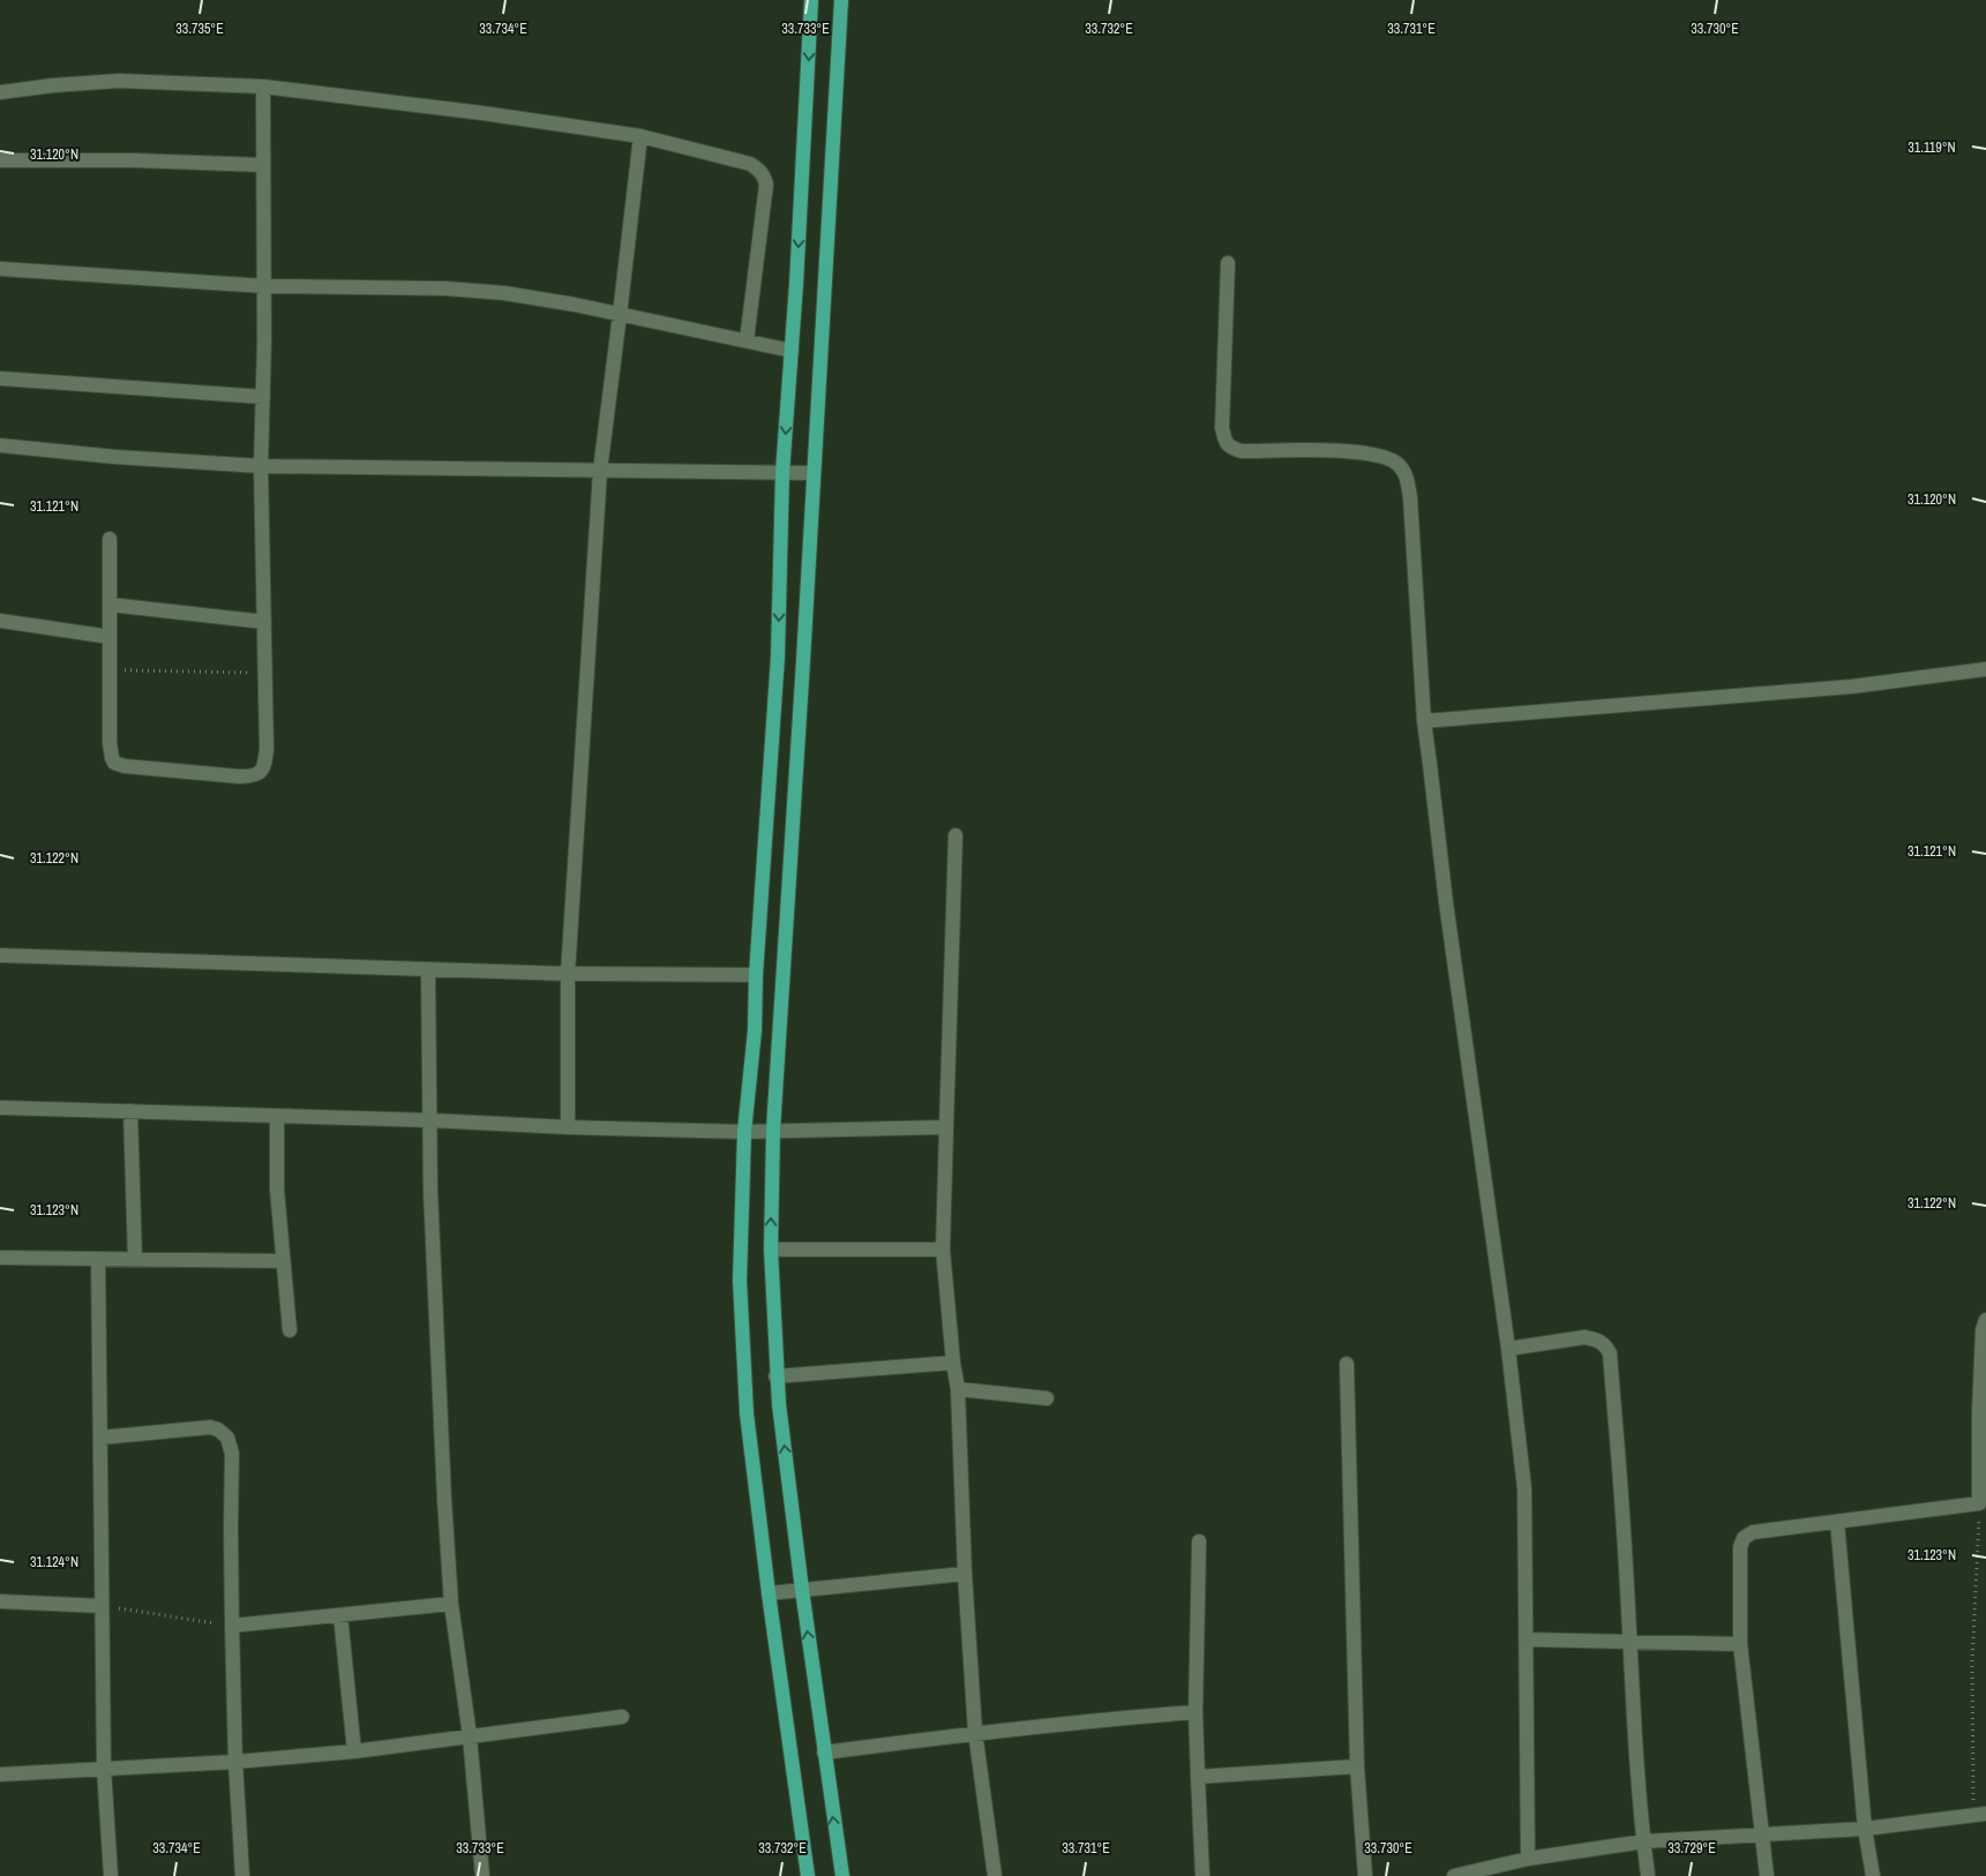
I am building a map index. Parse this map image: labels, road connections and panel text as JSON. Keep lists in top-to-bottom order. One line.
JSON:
{"coordinates":["33.735°E","33.734°E","33.733°E","33.732°E","33.731°E","33.730°E","31.119°N","31.120°N","31.121°N","31.122°N","31.123°N","31.124°N","33.729°E"]}
